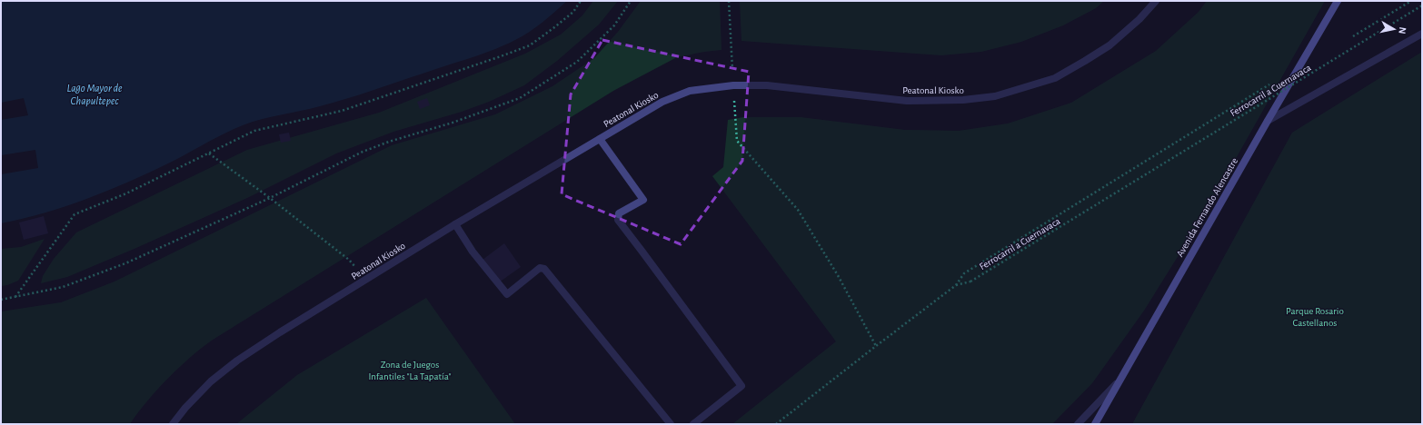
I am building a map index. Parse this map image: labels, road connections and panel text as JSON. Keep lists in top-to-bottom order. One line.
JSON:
{"streets":{"street":["Peatonal Kiosko","Avenida Fernando Alencastre"],"path":["Ferrocarril a Cuernavaca"]},"water":["Lago Mayor de Chapultepec"],"parks":["Parque Rosario Castellanos","Zona de Juegos Infantiles \"La Tapatía\""],"north":"right"}
